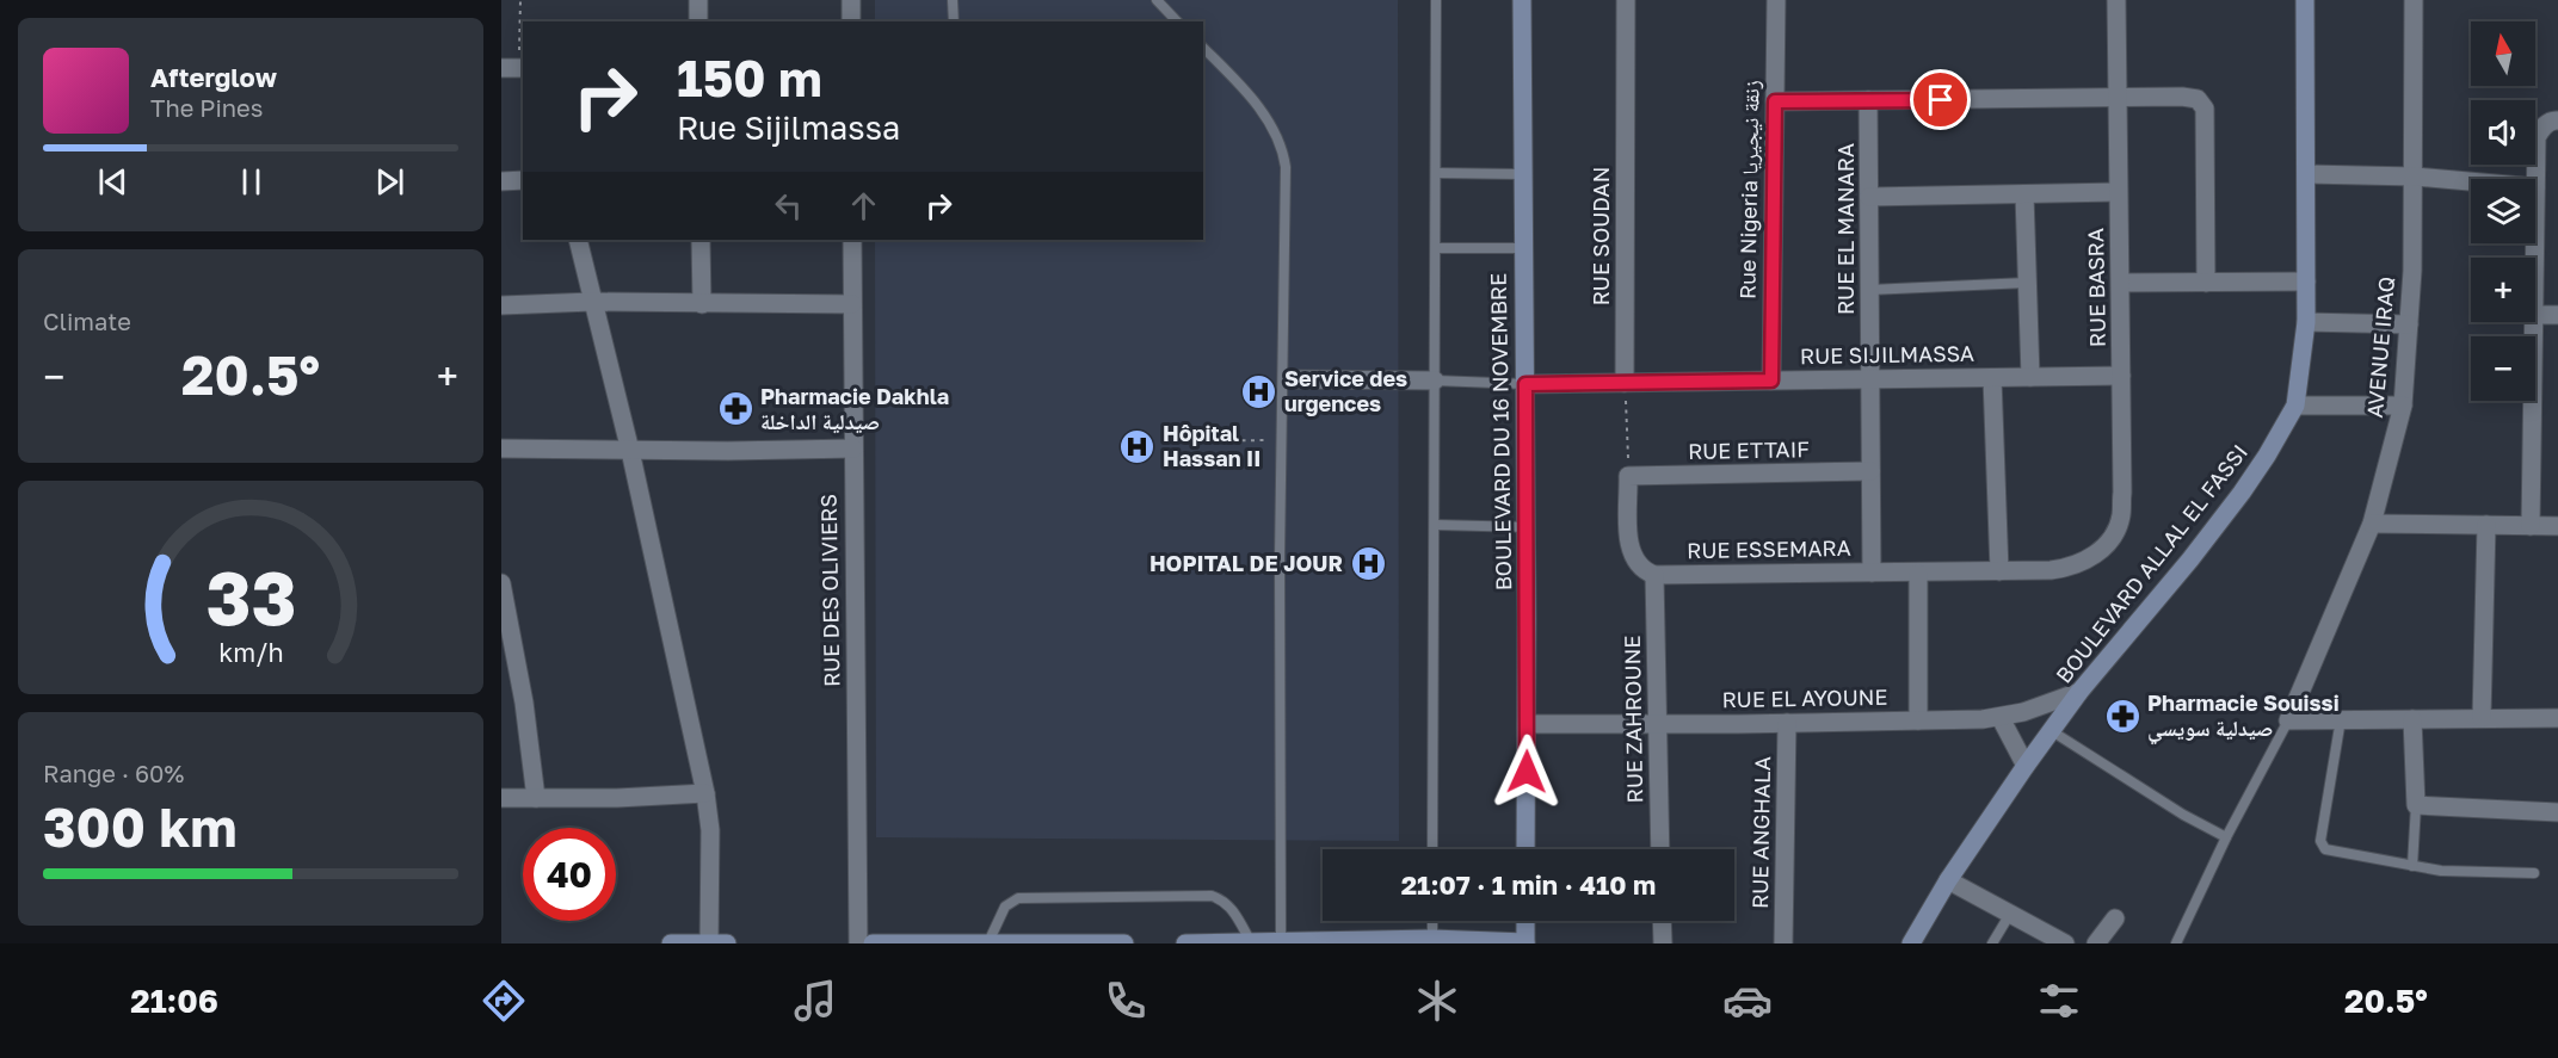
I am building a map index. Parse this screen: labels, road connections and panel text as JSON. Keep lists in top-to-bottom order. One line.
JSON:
{"streets":{"street":["Rue Nigeria زنقة نيجيريا","RUE EL MANARA","RUE SOUDAN","RUE BASRA","AVENUE IRAQ","RUE SIJILMASSA","BOULEVARD DU 16 NOVEMBRE","RUE ETTAIF","RUE ESSEMARA","BOULEVARD ALLAL EL FASSI","RUE DES OLIVIERS","RUE EL AYOUNE","RUE ZAHROUNE","RUE ANGHALA"]},"crossings":[["Rue Nigeria زنقة نيجيريا","RUE SIJILMASSA"],["RUE EL MANARA","RUE SIJILMASSA"],["RUE EL MANARA","RUE ETTAIF"],["RUE EL MANARA","RUE ESSEMARA"],["RUE SOUDAN","RUE SIJILMASSA"],["RUE BASRA","RUE SIJILMASSA"],["RUE BASRA","RUE ESSEMARA"],["RUE SIJILMASSA","BOULEVARD DU 16 NOVEMBRE"],["BOULEVARD DU 16 NOVEMBRE","RUE EL AYOUNE"],["RUE ESSEMARA","RUE ZAHROUNE"],["BOULEVARD ALLAL EL FASSI","RUE EL AYOUNE"],["RUE EL AYOUNE","RUE ZAHROUNE"],["RUE EL AYOUNE","RUE ANGHALA"]],"places":{"hospital":["Service des urgences","Hôpital Hassan II","HOPITAL DE JOUR"],"pharmacy":["Pharmacie Dakhla صيدلية الداخلة","Pharmacie Souissi صيدلية سويسي"]},"north":"top","page":{"map_buttons":["+","−"],"turn":["150 m","Rue Sijilmassa"],"song":["Afterglow","The Pines"],"tile":["Climate",["Range · 60%","300 km"]],"heat":["−","20.5°","+"],"limit":"40","trip":"21:07 · 1 min · 410 m","tabs":["21:06","20.5°"],"gauge":["33","km/h"]}}
